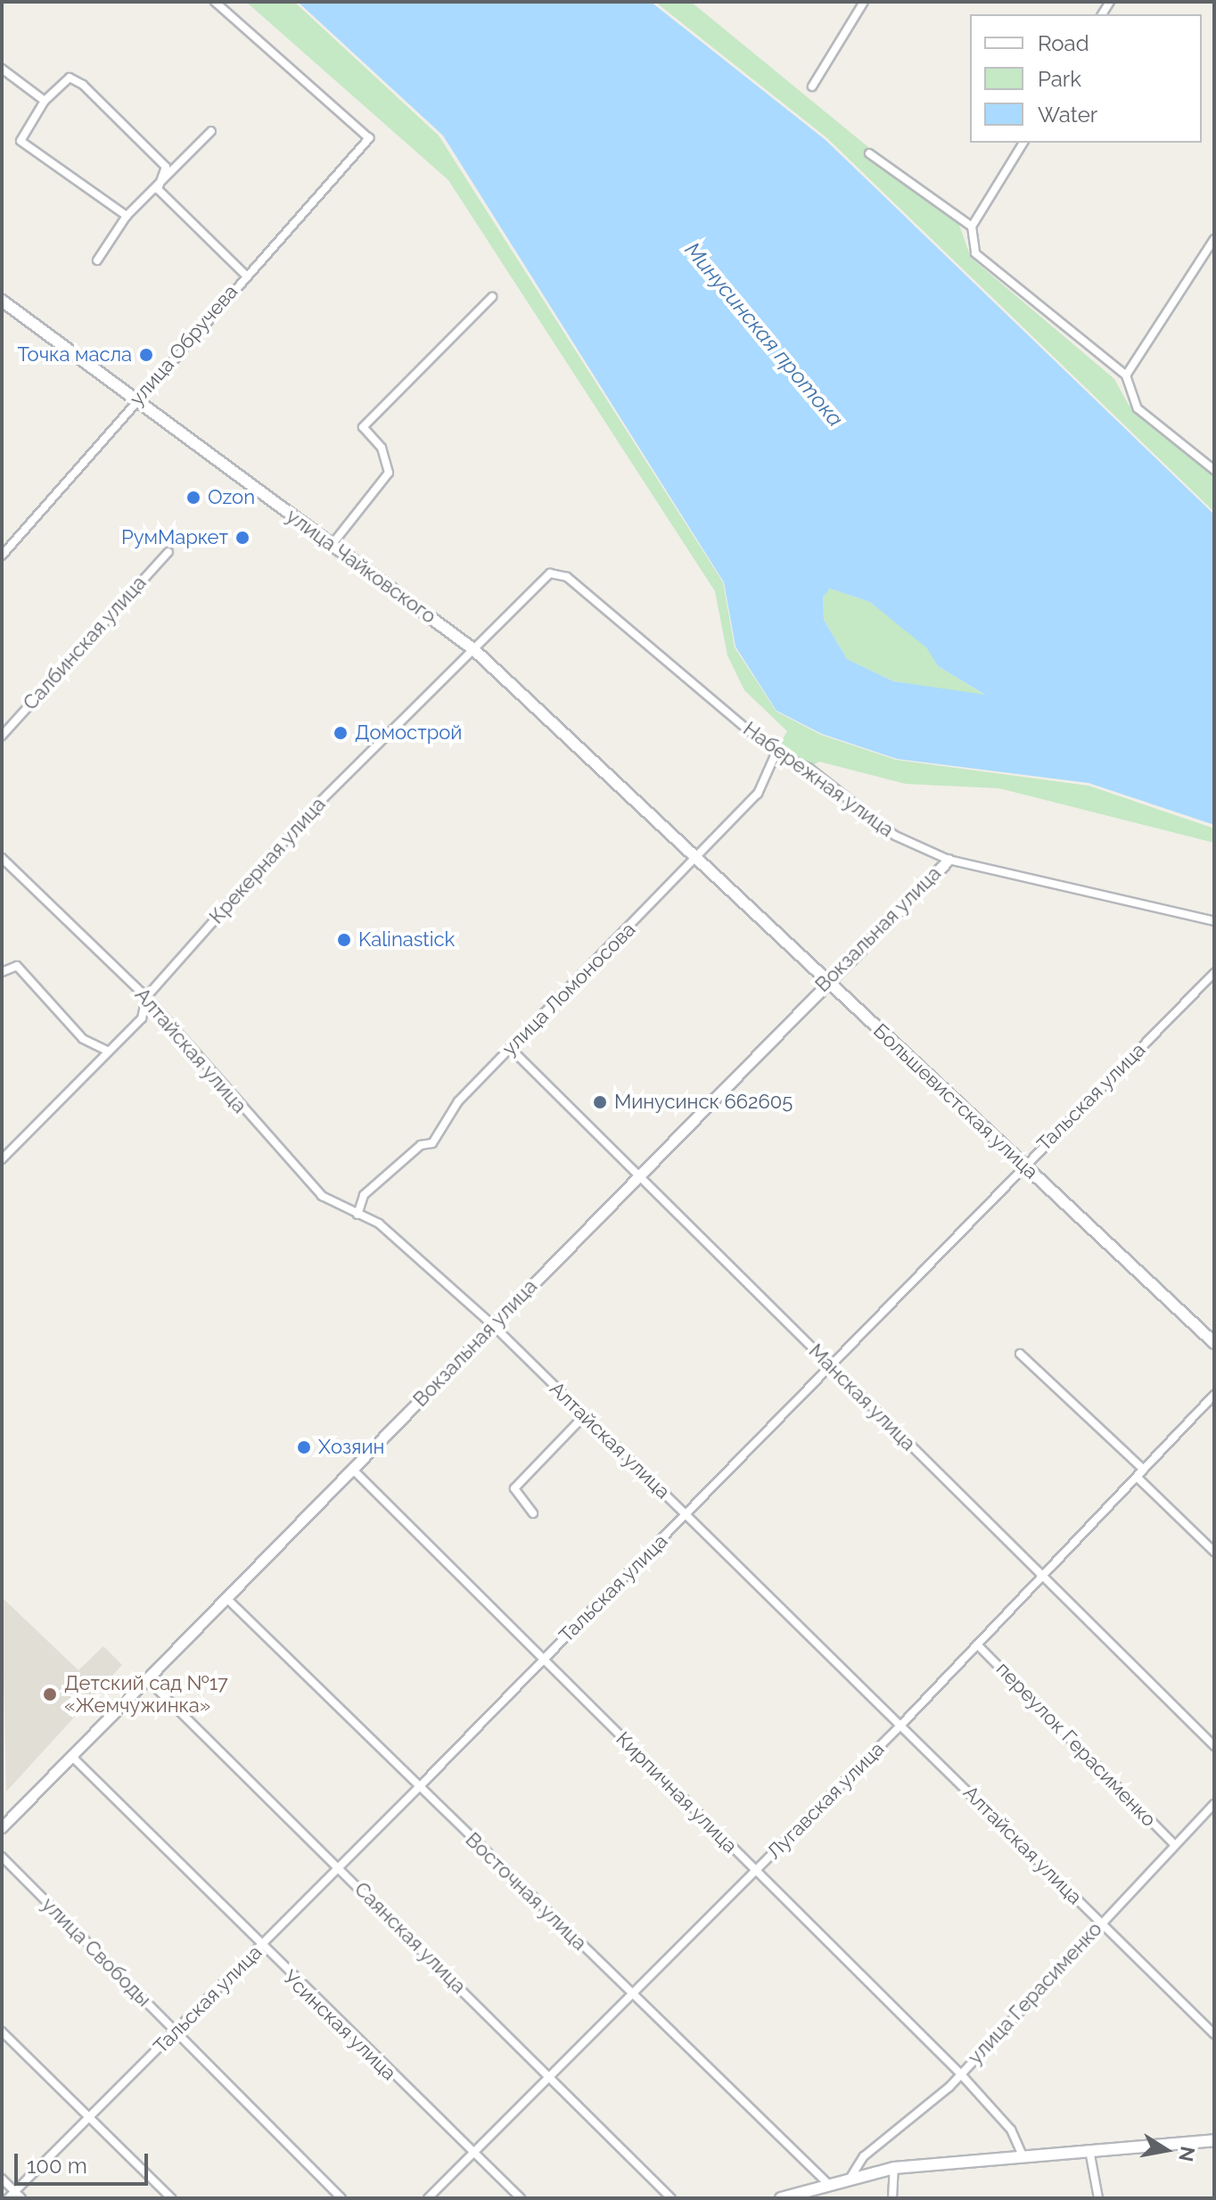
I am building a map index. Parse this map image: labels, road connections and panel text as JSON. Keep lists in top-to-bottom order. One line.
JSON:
{"streets":{"main road":["улица Чайковского","Большевистская улица"],"street":["улица Обручева","Салбинская улица","Набережная улица","Крекерная улица","Вокзальная улица","улица Ломоносова","Алтайская улица","Тальская улица","Манская улица","переулок Герасименко","Кирпичная улица","Лугавская улица","Восточная улица","Саянская улица","улица Свободы","улица Герасименко","Усинская улица"]},"crossings":[["улица Обручева","улица Чайковского"],["улица Чайковского","Крекерная улица"],["улица Чайковского","улица Ломоносова"],["улица Чайковского","Большевистская улица"],["Набережная улица","Крекерная улица"],["Набережная улица","Вокзальная улица"],["Набережная улица","улица Ломоносова"],["Крекерная улица","Алтайская улица"],["Вокзальная улица","Алтайская улица"],["Вокзальная улица","Большевистская улица"],["Вокзальная улица","Манская улица"],["Вокзальная улица","Кирпичная улица"],["Вокзальная улица","Восточная улица"],["Вокзальная улица","Саянская улица"],["Вокзальная улица","Усинская улица"],["улица Ломоносова","Алтайская улица"],["улица Ломоносова","Большевистская улица"],["улица Ломоносова","Манская улица"],["Алтайская улица","Тальская улица"],["Алтайская улица","Лугавская улица"],["Алтайская улица","улица Герасименко"],["Тальская улица","Большевистская улица"],["Тальская улица","Манская улица"],["Тальская улица","Кирпичная улица"],["Тальская улица","Восточная улица"],["Тальская улица","Саянская улица"],["Тальская улица","улица Свободы"],["Тальская улица","Усинская улица"],["Манская улица","Лугавская улица"],["переулок Герасименко","Лугавская улица"],["переулок Герасименко","улица Герасименко"],["Кирпичная улица","Лугавская улица"],["Кирпичная улица","улица Герасименко"],["Лугавская улица","Восточная улица"],["Лугавская улица","Саянская улица"],["Лугавская улица","Усинская улица"]],"water":["Минусинская протока"],"places":["Точка масла","Ozon","РумМаркет","Домострой","Kalinastick","Минусинск 662605","Хозяин","Детский сад №17 «Жемчужинка»"],"legend":["Road","Park","Water"],"scale_bar":"100 m","north":"right"}
